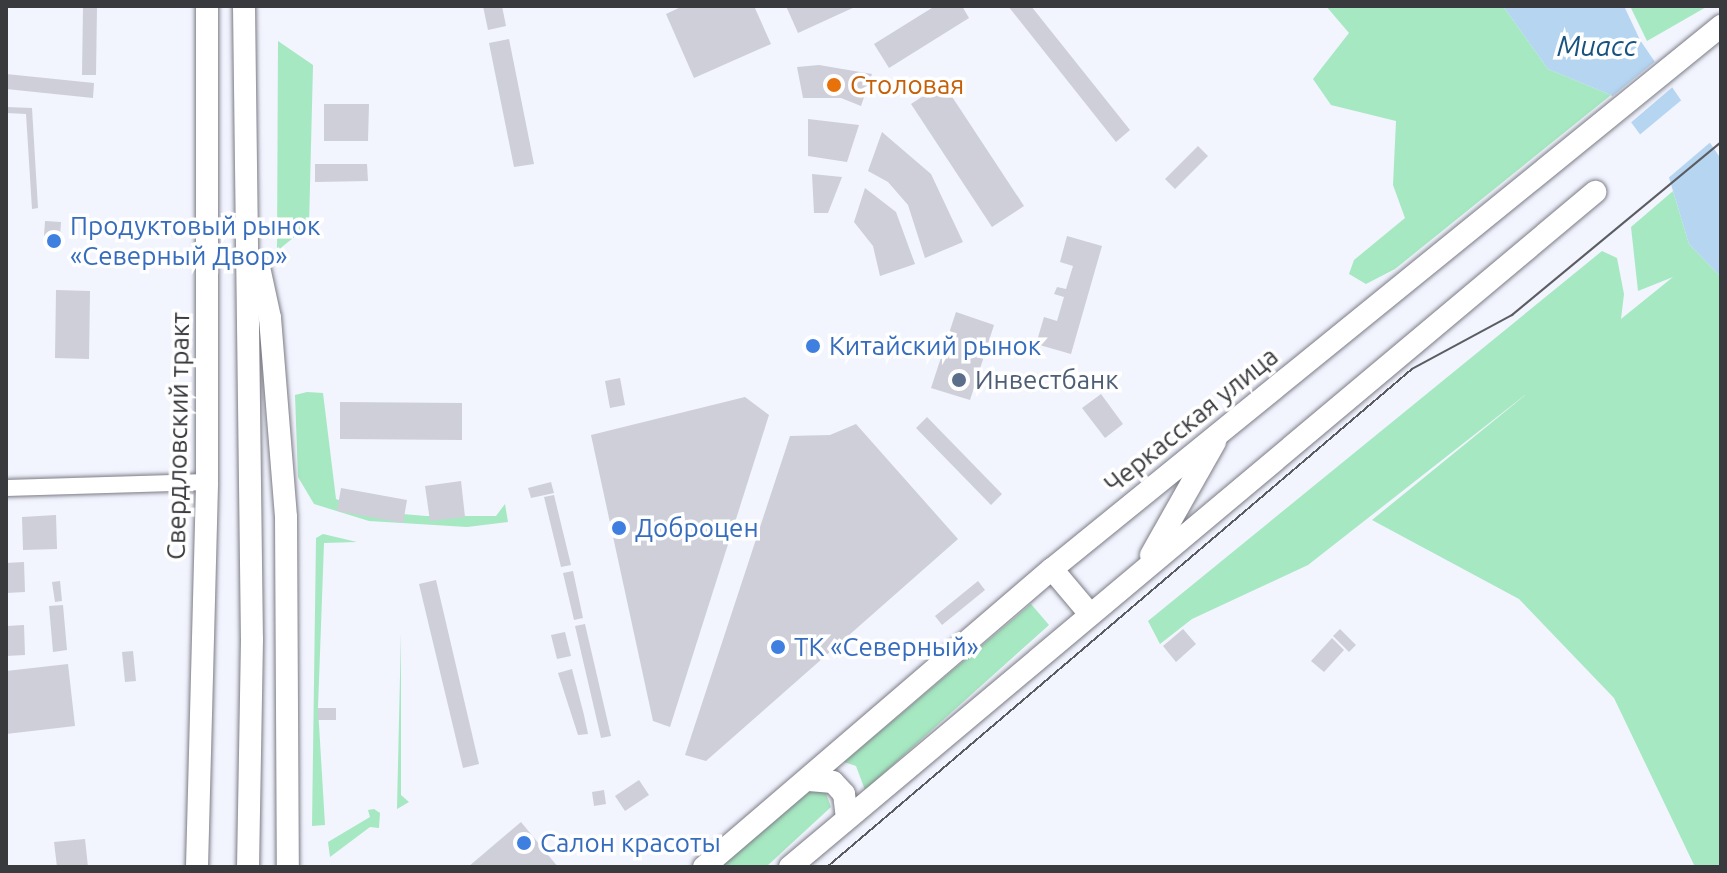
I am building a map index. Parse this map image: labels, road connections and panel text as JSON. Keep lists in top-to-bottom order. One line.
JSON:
{"streets":{"main road":["Черкасская улица","Свердловский тракт"]},"water":["Миасс"],"places":["Столовая","Продуктовый рынок «Северный Двор»","Китайский рынок","Инвестбанк","Доброцен","ТК «Северный»","Салон красоты"]}
